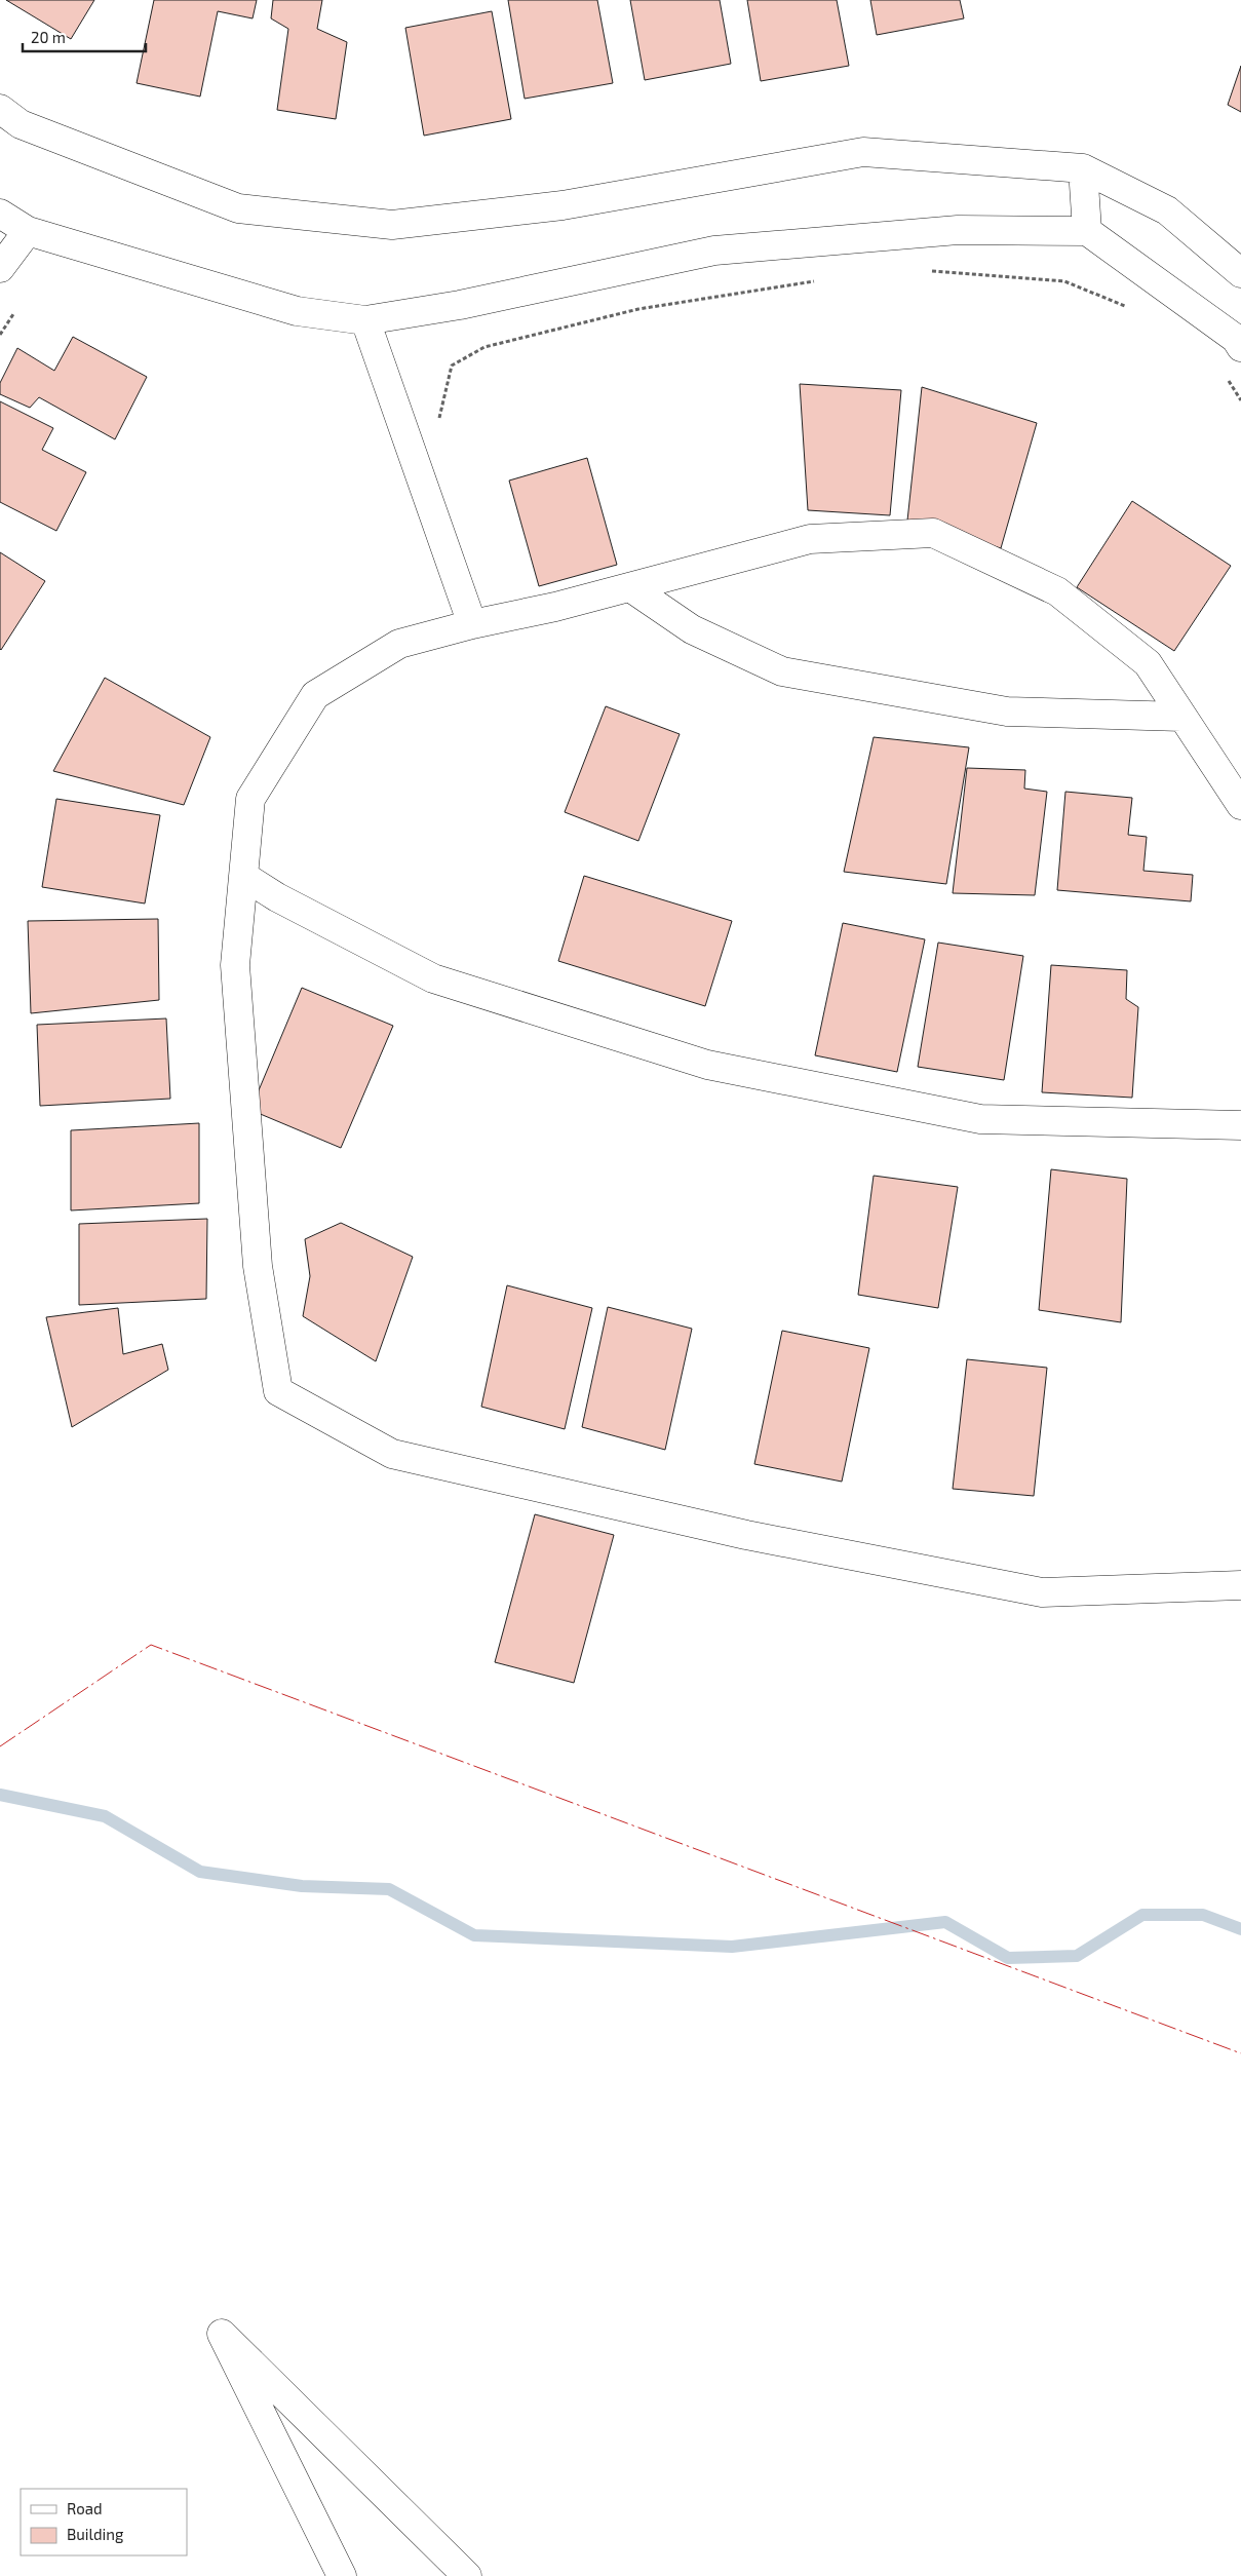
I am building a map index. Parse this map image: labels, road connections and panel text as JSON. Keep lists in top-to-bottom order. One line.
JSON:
{"legend":["Road","Building"],"scale_bar":"20 m"}
